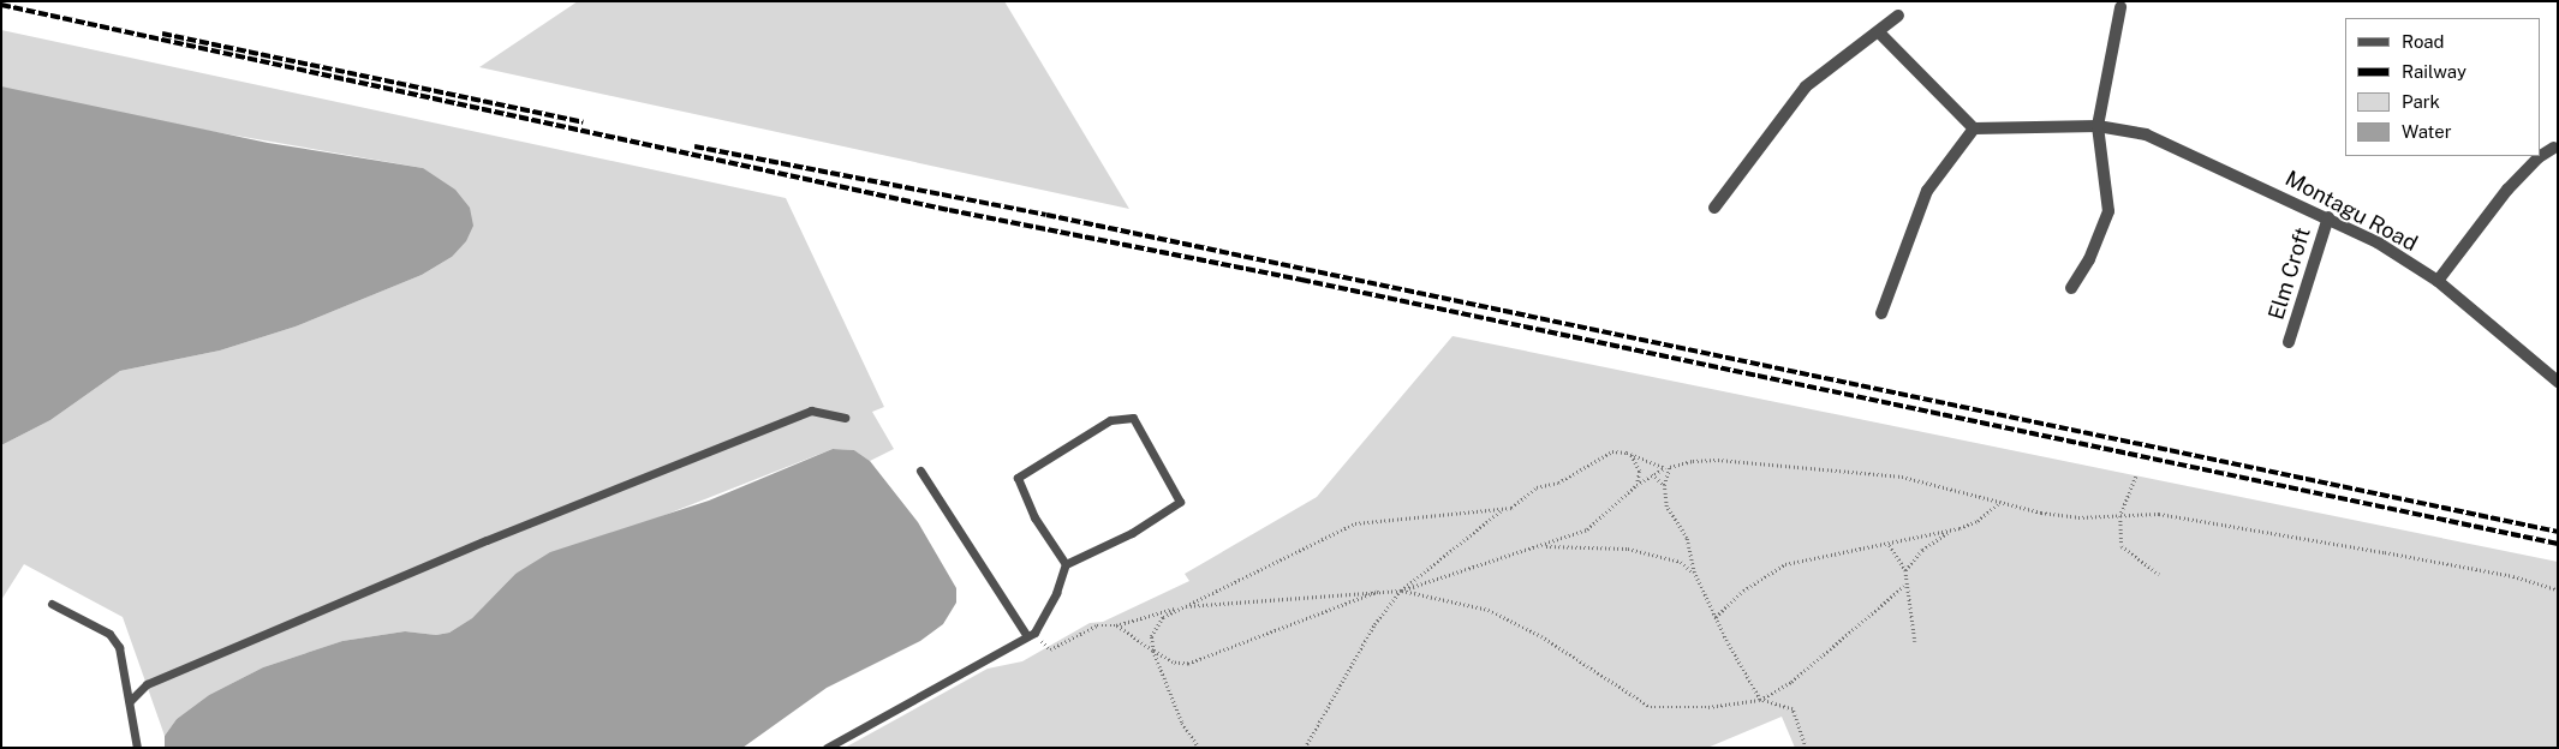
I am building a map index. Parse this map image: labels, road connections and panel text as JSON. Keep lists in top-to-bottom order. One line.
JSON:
{"streets":{"street":["Montagu Road","Elm Croft"]},"crossings":[["Montagu Road","Elm Croft"]],"legend":["Road","Railway","Park","Water"]}
